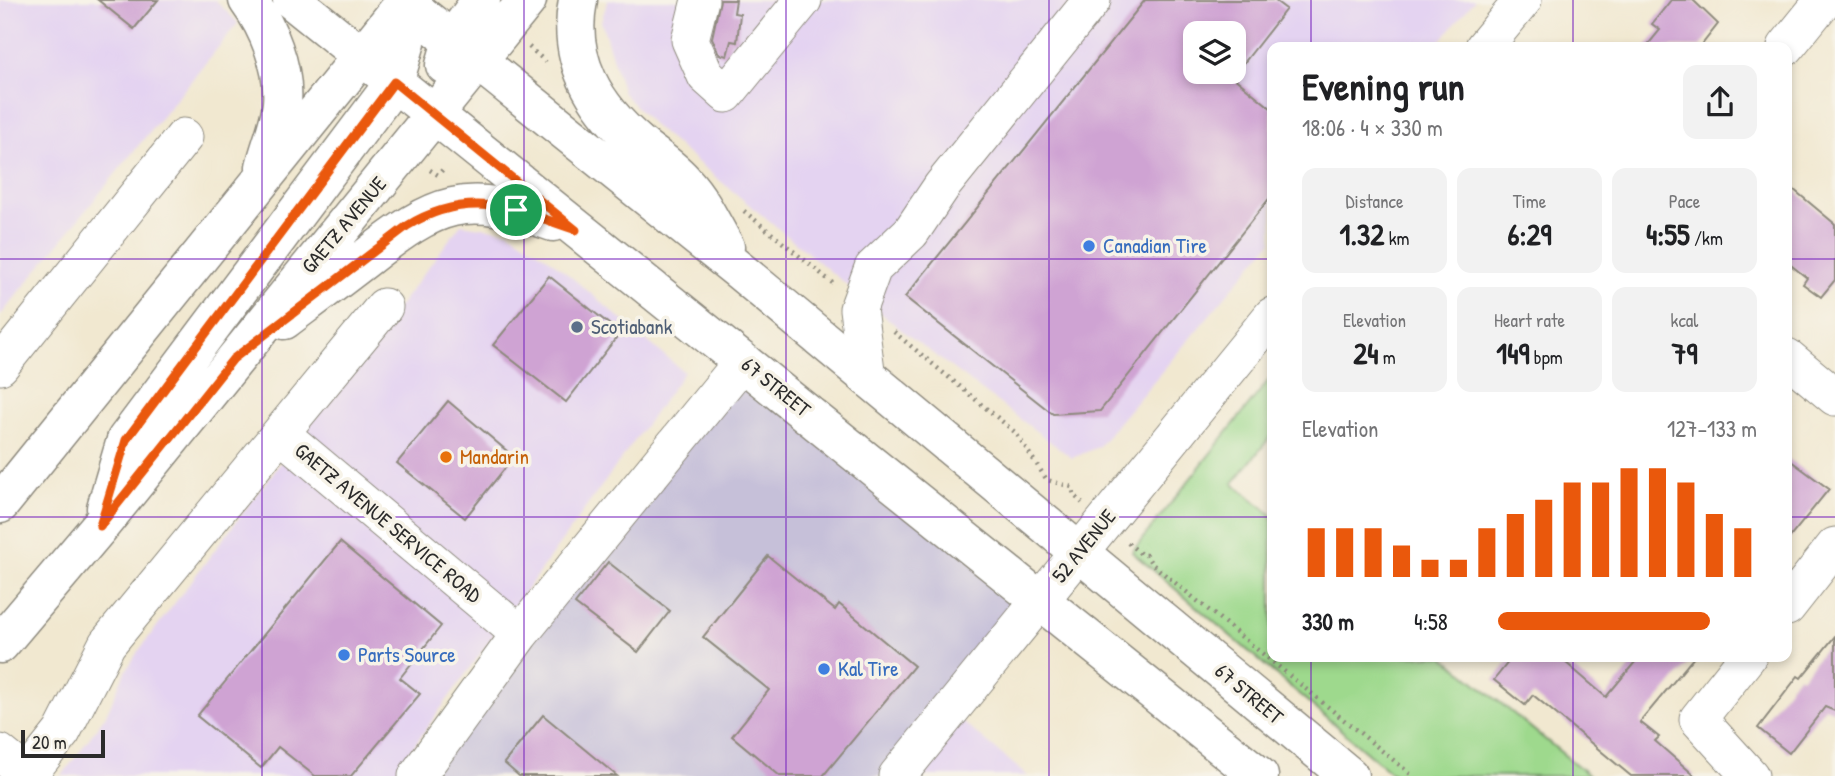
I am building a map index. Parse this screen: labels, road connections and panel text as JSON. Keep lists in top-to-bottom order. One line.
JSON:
{"streets":{"main road":["GAETZ AVENUE","67 STREET"],"street":["GAETZ AVENUE SERVICE ROAD","52 AVENUE"]},"crossings":[["GAETZ AVENUE","67 STREET"],["67 STREET","52 AVENUE"]],"places":["Canadian Tire","Scotiabank","Mandarin","Parts Source","Kal Tire"],"scale_bar":"20 m","page":{"heading":["Evening run","18:06 · 4 × 330 m"],"stats":[["Distance","1.32 km"],["Time","6:29"],["Pace","4:55 /km"],["Elevation","24 m"],["Heart rate","149 bpm"],["kcal","79"]],"chart":["Elevation","127–133 m"],"list":[{"name":"330 m","note":"4:58"}],"scale":"20 m"}}
